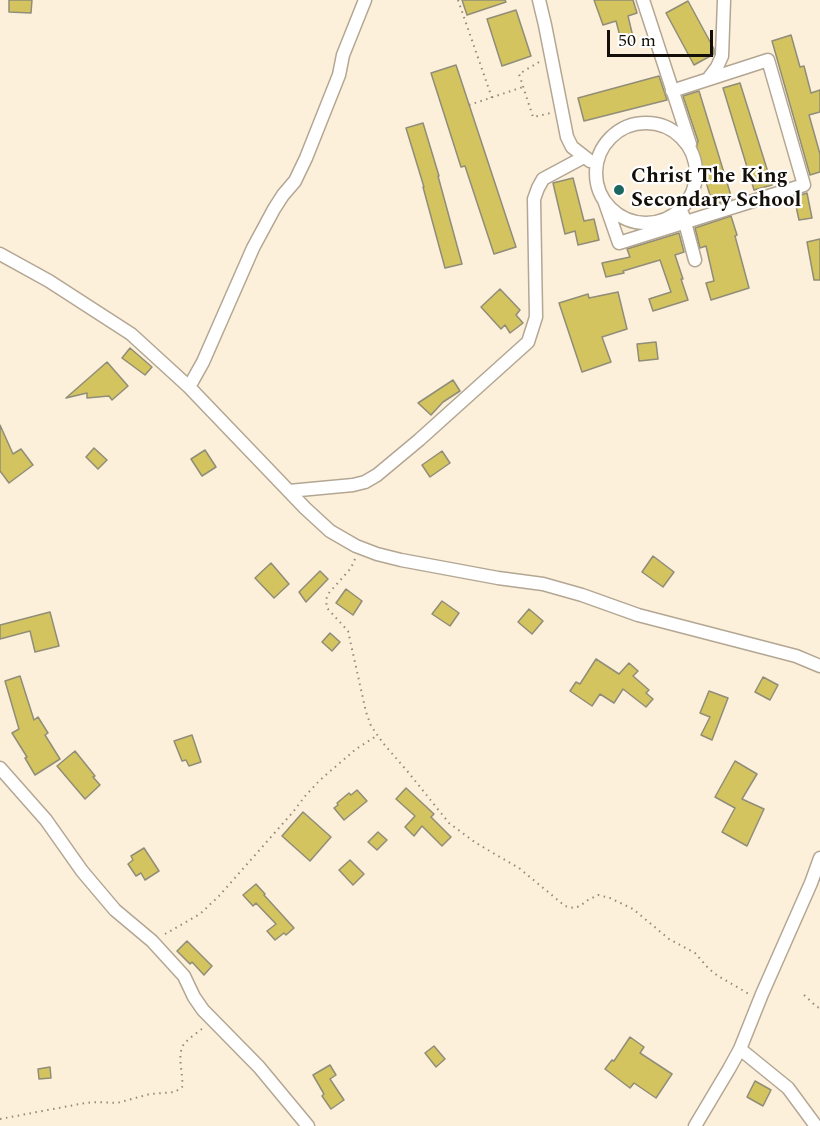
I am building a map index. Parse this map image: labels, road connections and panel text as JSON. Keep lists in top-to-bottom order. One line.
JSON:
{"places":["Christ The King Secondary School"],"scale_bar":"50 m"}
